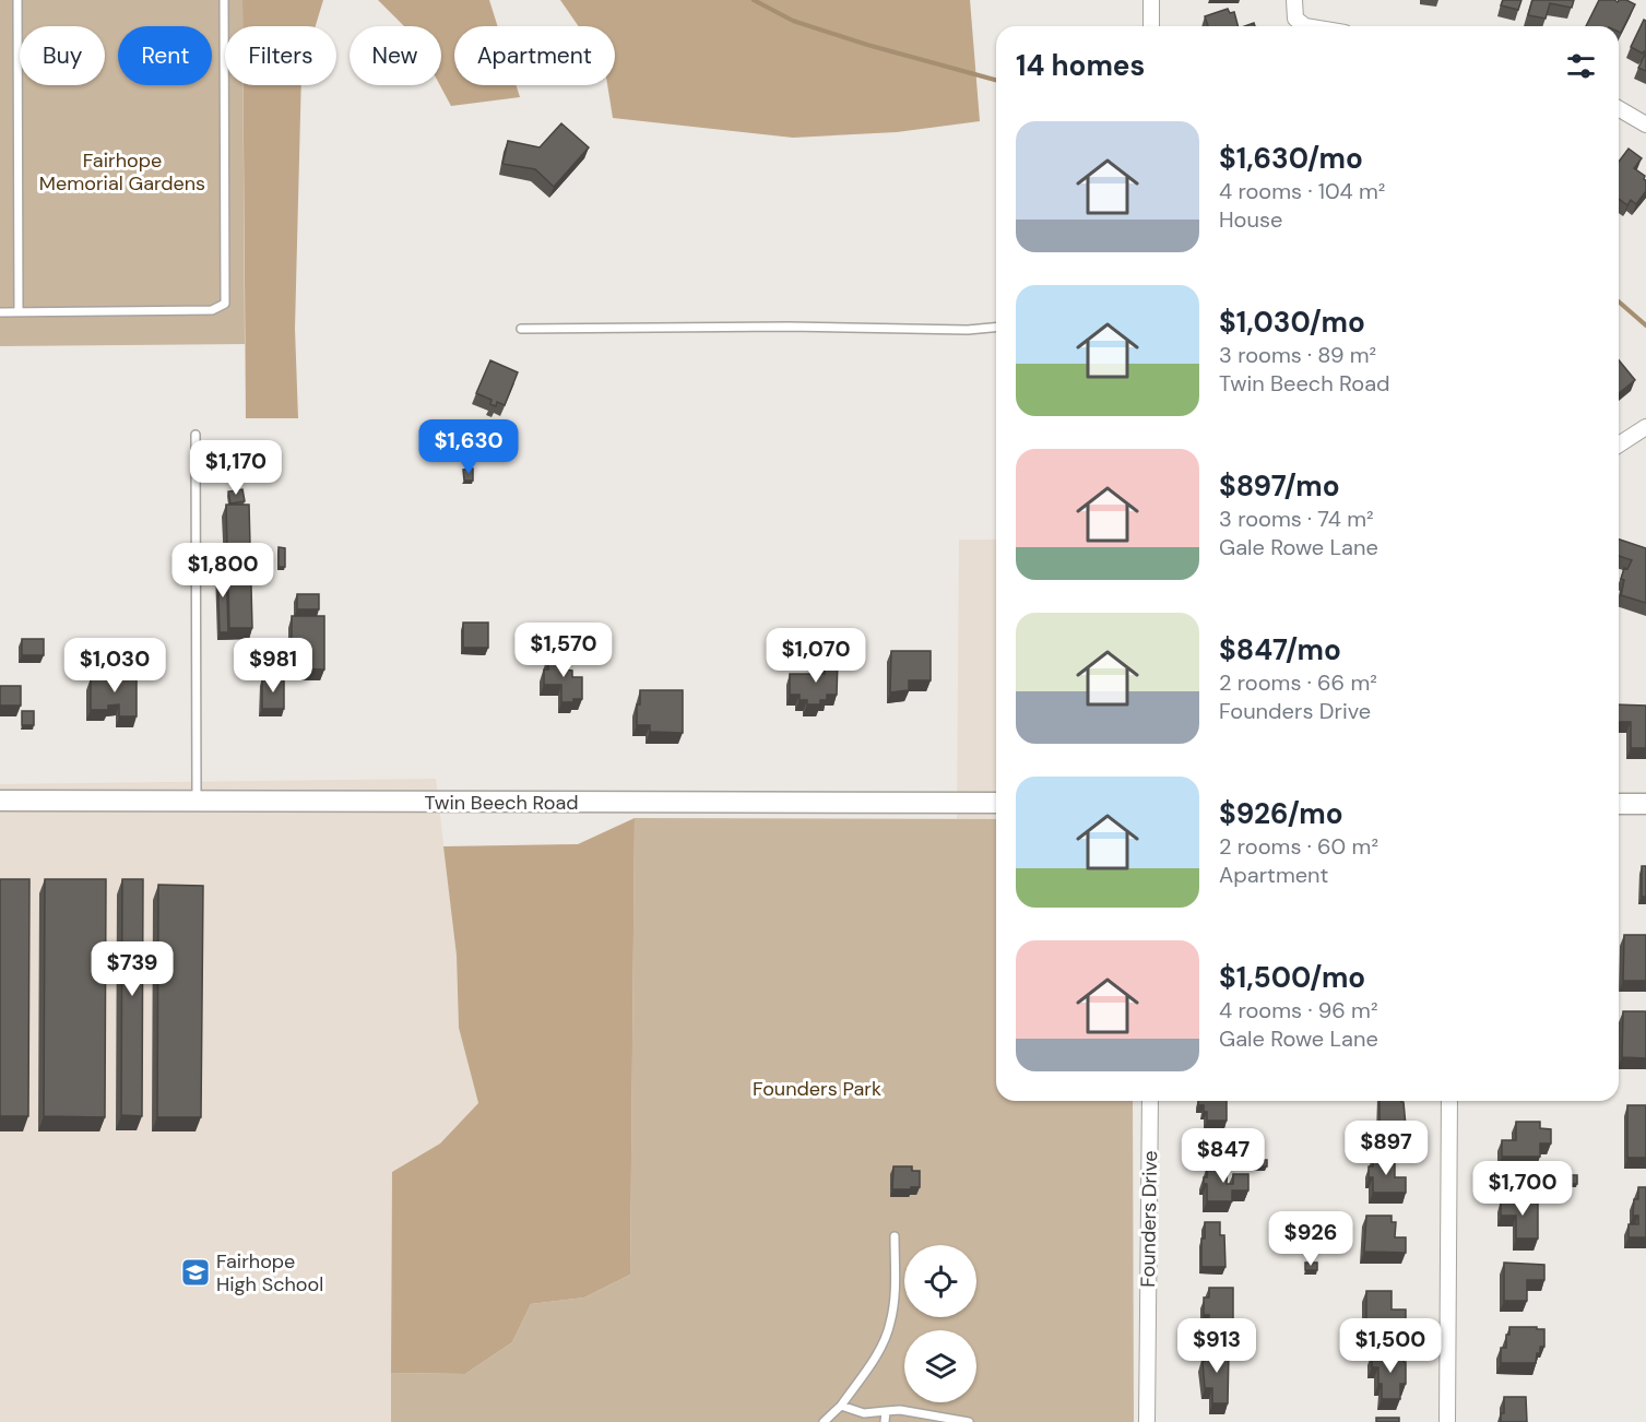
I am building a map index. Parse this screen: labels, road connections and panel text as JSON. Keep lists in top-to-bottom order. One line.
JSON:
{"streets":{"street":["Twin Beech Road","Founders Drive"]},"parks":["Fairhope Memorial Gardens","Founders Park"],"places":{"school or university":["Fairhope High School"]},"page":{"chip":["Buy","Rent","Filters","New","Apartment"],"heading":"14 homes","list":[{"name":"$1,630/mo","note":"4 rooms · 104 m² · House"},{"name":"$1,030/mo","note":"3 rooms · 89 m² · Twin Beech Road"},{"name":"$897/mo","note":"3 rooms · 74 m² · Gale Rowe Lane"},{"name":"$847/mo","note":"2 rooms · 66 m² · Founders Drive"},{"name":"$926/mo","note":"2 rooms · 60 m² · Apartment"},{"name":"$1,500/mo","note":"4 rooms · 96 m² · Gale Rowe Lane"}],"price":["$1,630","$1,170","$1,800","$1,570","$1,070","$1,030","$981","$739","$897","$847","$1,700","$926","$913","$1,500"]}}
